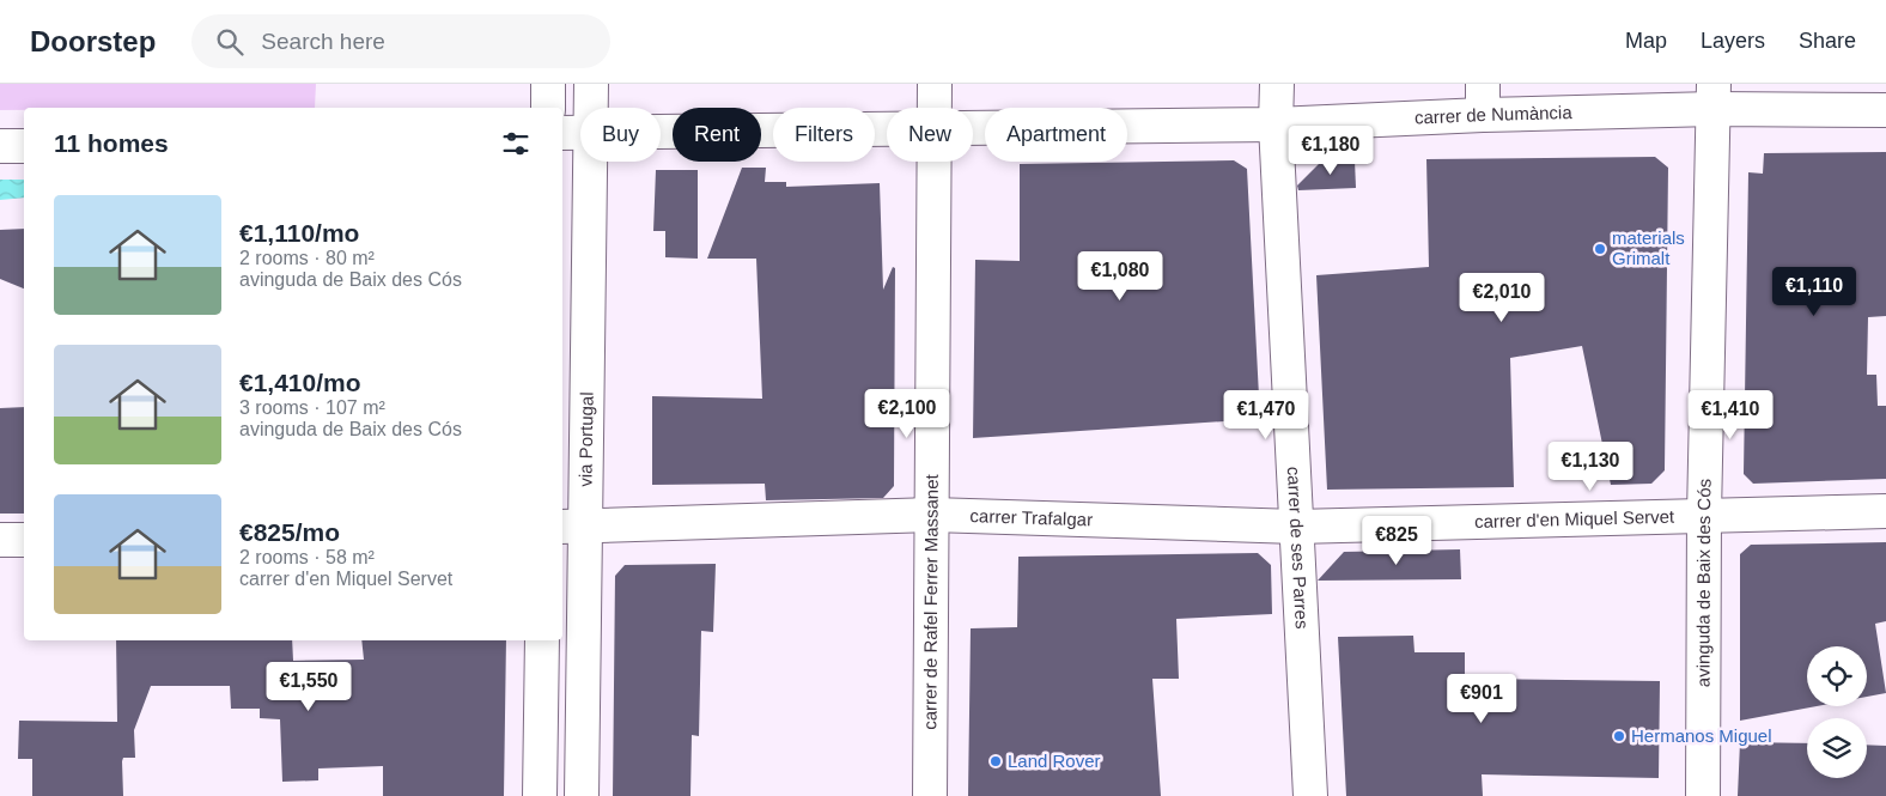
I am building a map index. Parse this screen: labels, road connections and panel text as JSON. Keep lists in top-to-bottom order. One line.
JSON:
{"streets":{"street":["carrer de Numància","via Portugal","carrer Trafalgar","carrer d'en Miquel Servet","carrer de ses Parres","avinguda de Baix des Cós","carrer de Rafel Ferrer Massanet"]},"crossings":[["carrer de Numància","via Portugal"],["carrer de Numància","carrer de ses Parres"],["carrer de Numància","avinguda de Baix des Cós"],["via Portugal","carrer Trafalgar"],["carrer Trafalgar","carrer d'en Miquel Servet"],["carrer Trafalgar","carrer de ses Parres"],["carrer Trafalgar","carrer de Rafel Ferrer Massanet"],["carrer d'en Miquel Servet","carrer de ses Parres"],["carrer d'en Miquel Servet","avinguda de Baix des Cós"]],"places":["materials Grimalt","Hermanos Miguel","Land Rover"],"page":{"header":"Doorstep","search":"Search here","nav":["Map","Layers","Share"],"chip":["Buy","Rent","Filters","New","Apartment"],"heading":"11 homes","price":["€1,180","€1,080","€1,110","€2,010","€2,100","€1,470","€1,410","€1,130","€825","€1,550","€901"],"list":[{"name":"€1,110/mo","note":"2 rooms · 80 m² · avinguda de Baix des Cós"},{"name":"€1,410/mo","note":"3 rooms · 107 m² · avinguda de Baix des Cós"},{"name":"€825/mo","note":"2 rooms · 58 m² · carrer d'en Miquel Servet"}]}}
